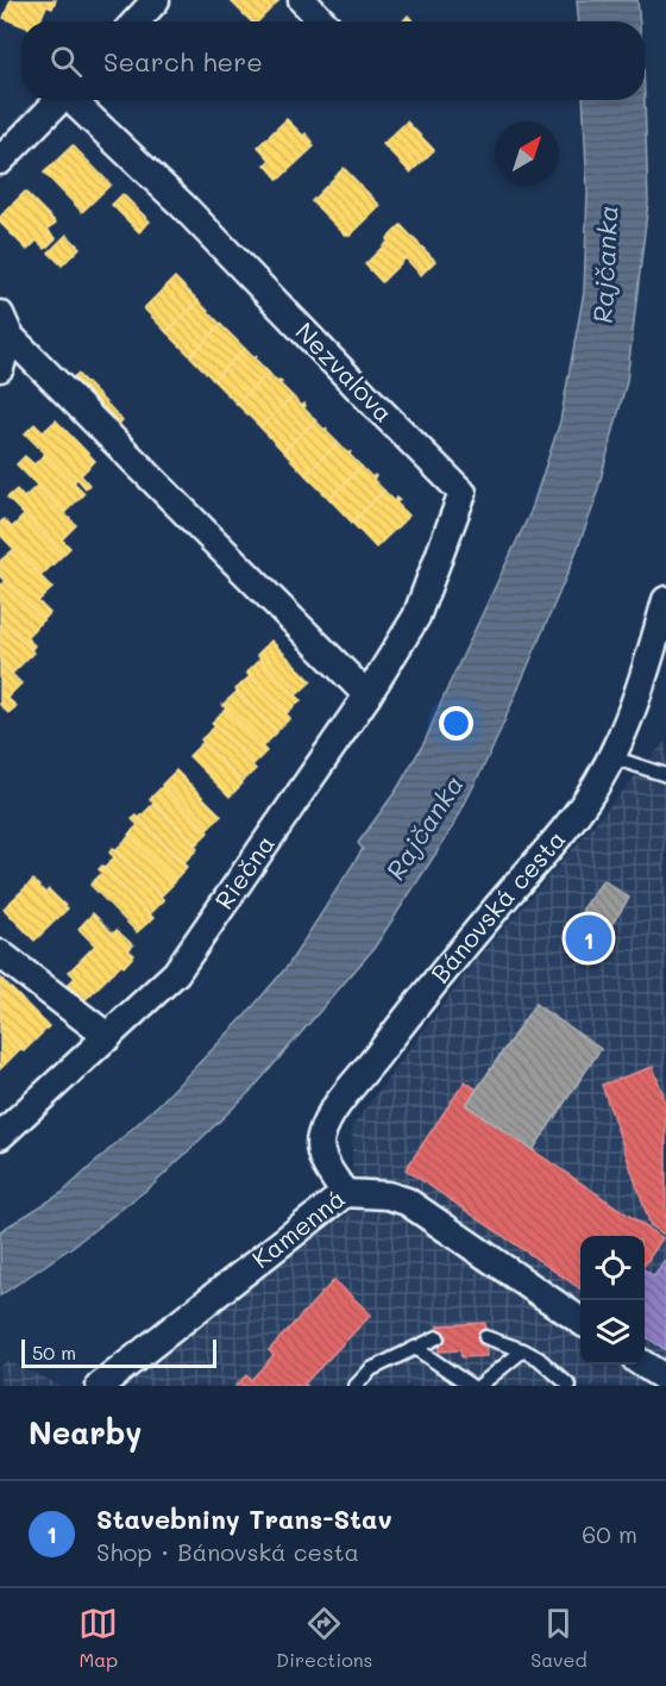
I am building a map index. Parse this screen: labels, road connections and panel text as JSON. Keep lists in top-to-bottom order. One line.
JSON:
{"streets":{"street":["Nezvalova","Riečna","Bánovská cesta","Kamenná"]},"crossings":[["Nezvalova","Riečna"],["Bánovská cesta","Kamenná"]],"water":["Rajčanka"],"scale_bar":"50 m","north":"top right","page":{"search":"Search here","pins":"1","scale":"50 m","heading":"Nearby","list":[{"mark":"1","name":"Stavebniny Trans-Stav","note":"Shop · Bánovská cesta","value":"60 m"}],"nav":["Map","Directions","Saved"]}}
